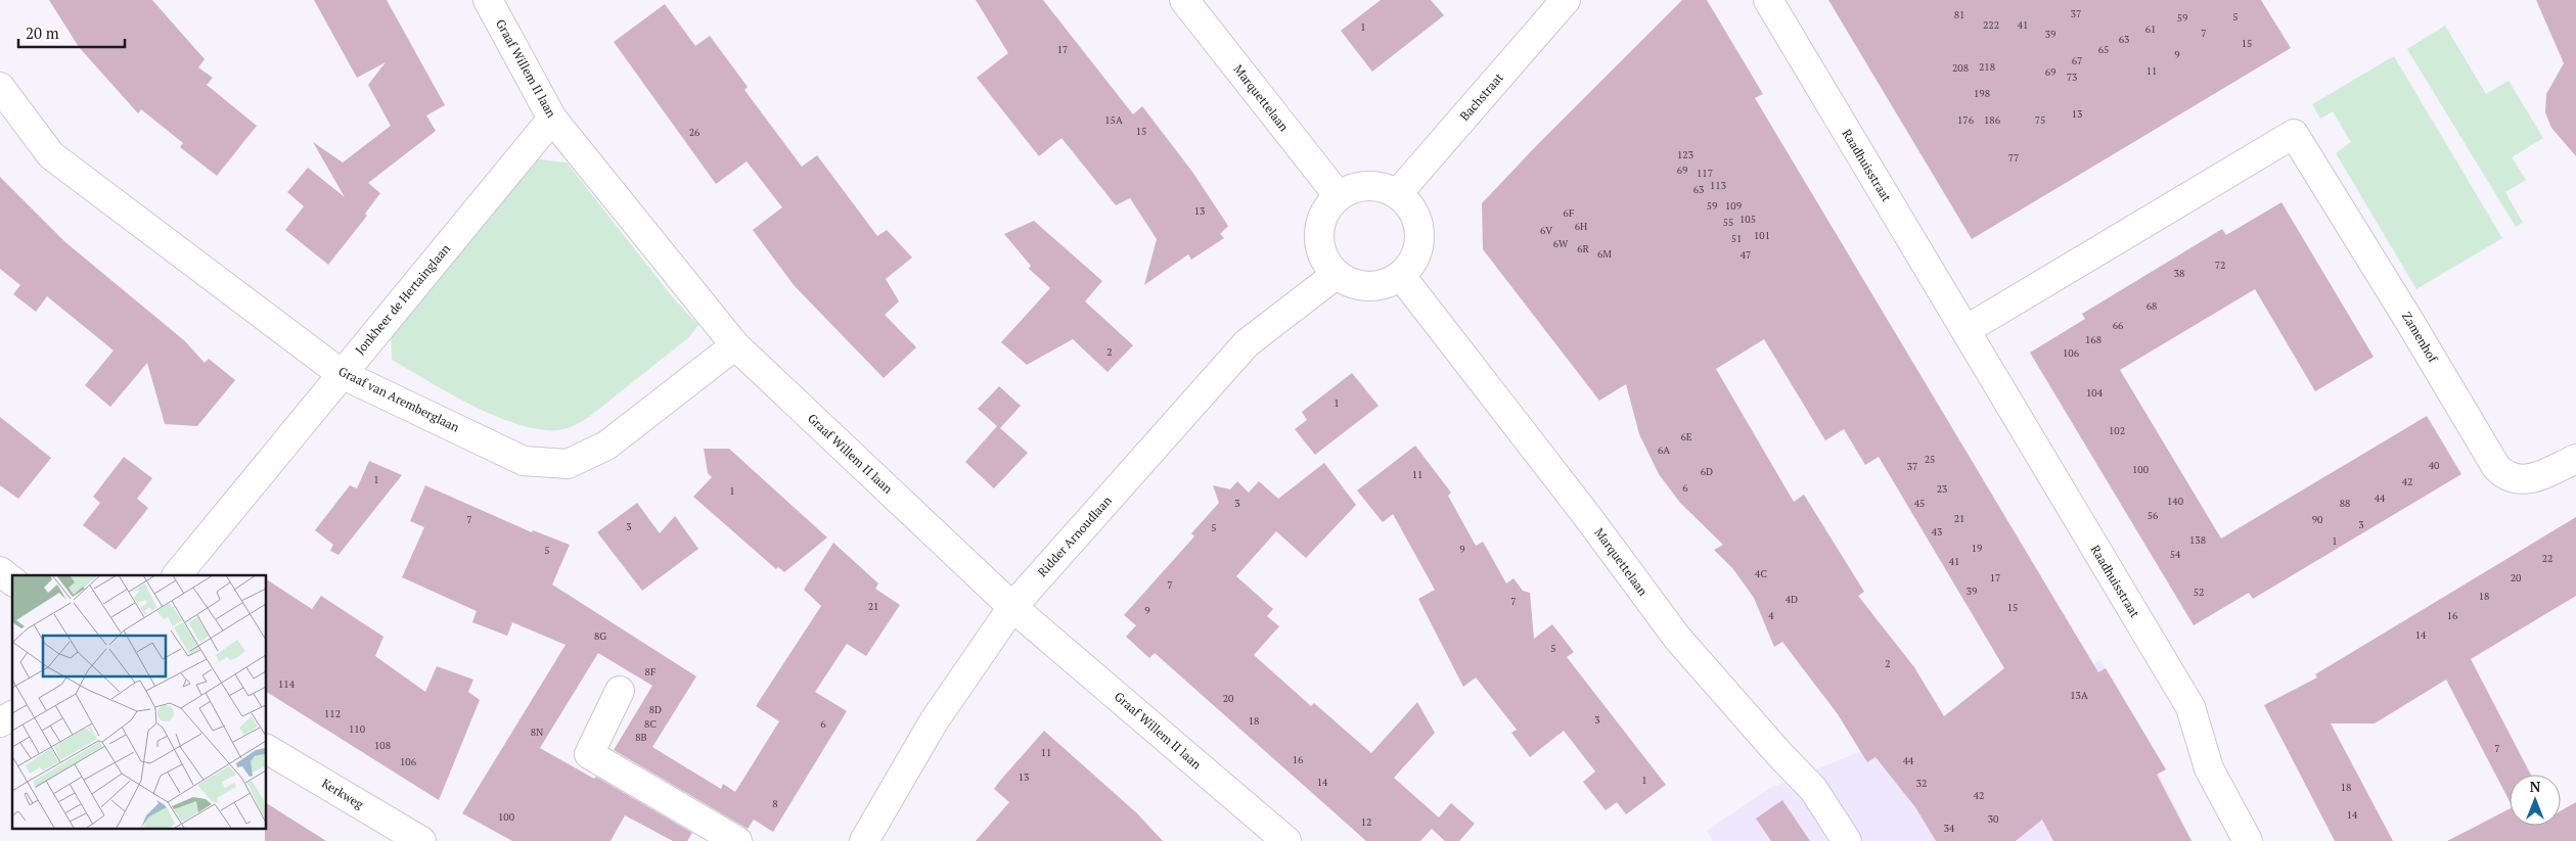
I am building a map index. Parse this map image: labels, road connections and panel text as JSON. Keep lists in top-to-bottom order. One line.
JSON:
{"streets":{"street":["Graaf Willem II laan","Bachstraat","Marquettelaan","Raadhuisstraat","Jonkheer de Hertainglaan","Zamenhof","Graaf van Aremberglaan","Ridder Arnoudlaan","Kerkweg"]},"crossings":[["Graaf Willem II laan","Jonkheer de Hertainglaan"],["Graaf Willem II laan","Graaf van Aremberglaan"],["Graaf Willem II laan","Ridder Arnoudlaan"],["Bachstraat","Marquettelaan"],["Bachstraat","Ridder Arnoudlaan"],["Marquettelaan","Ridder Arnoudlaan"],["Raadhuisstraat","Zamenhof"],["Jonkheer de Hertainglaan","Graaf van Aremberglaan"]],"house_numbers":["37","81","5","59","222","41","1","61","7","39","63","15","17","65","9","67","218","208","11","69","73","198","13","15A","176","186","75","15","26","123","77","69","117","113","63","59","109","13","6F","105","55","6H","6V","101","51","6W","6R","6M","47","72","38","68","66","168","2","106","104","1","102","6E","6A","25","40","37","100","6D","11","1","42","6","23","1","44","140","3","45","88","56","21","7","90","3","3","5","43","138","1","19","9","5","54","22","41","4C","17","20","7","39","52","18","4D","7","21","15","9","4","16","14","8G","5","2","8F","114","13A","20","8D","112","3","18","8C","6","110","8N","8B","108","7","11","16","44","106","13","1","14","32","18","42","8","14","100","30","12","34"],"scale_bar":"20 m","north":"top"}
